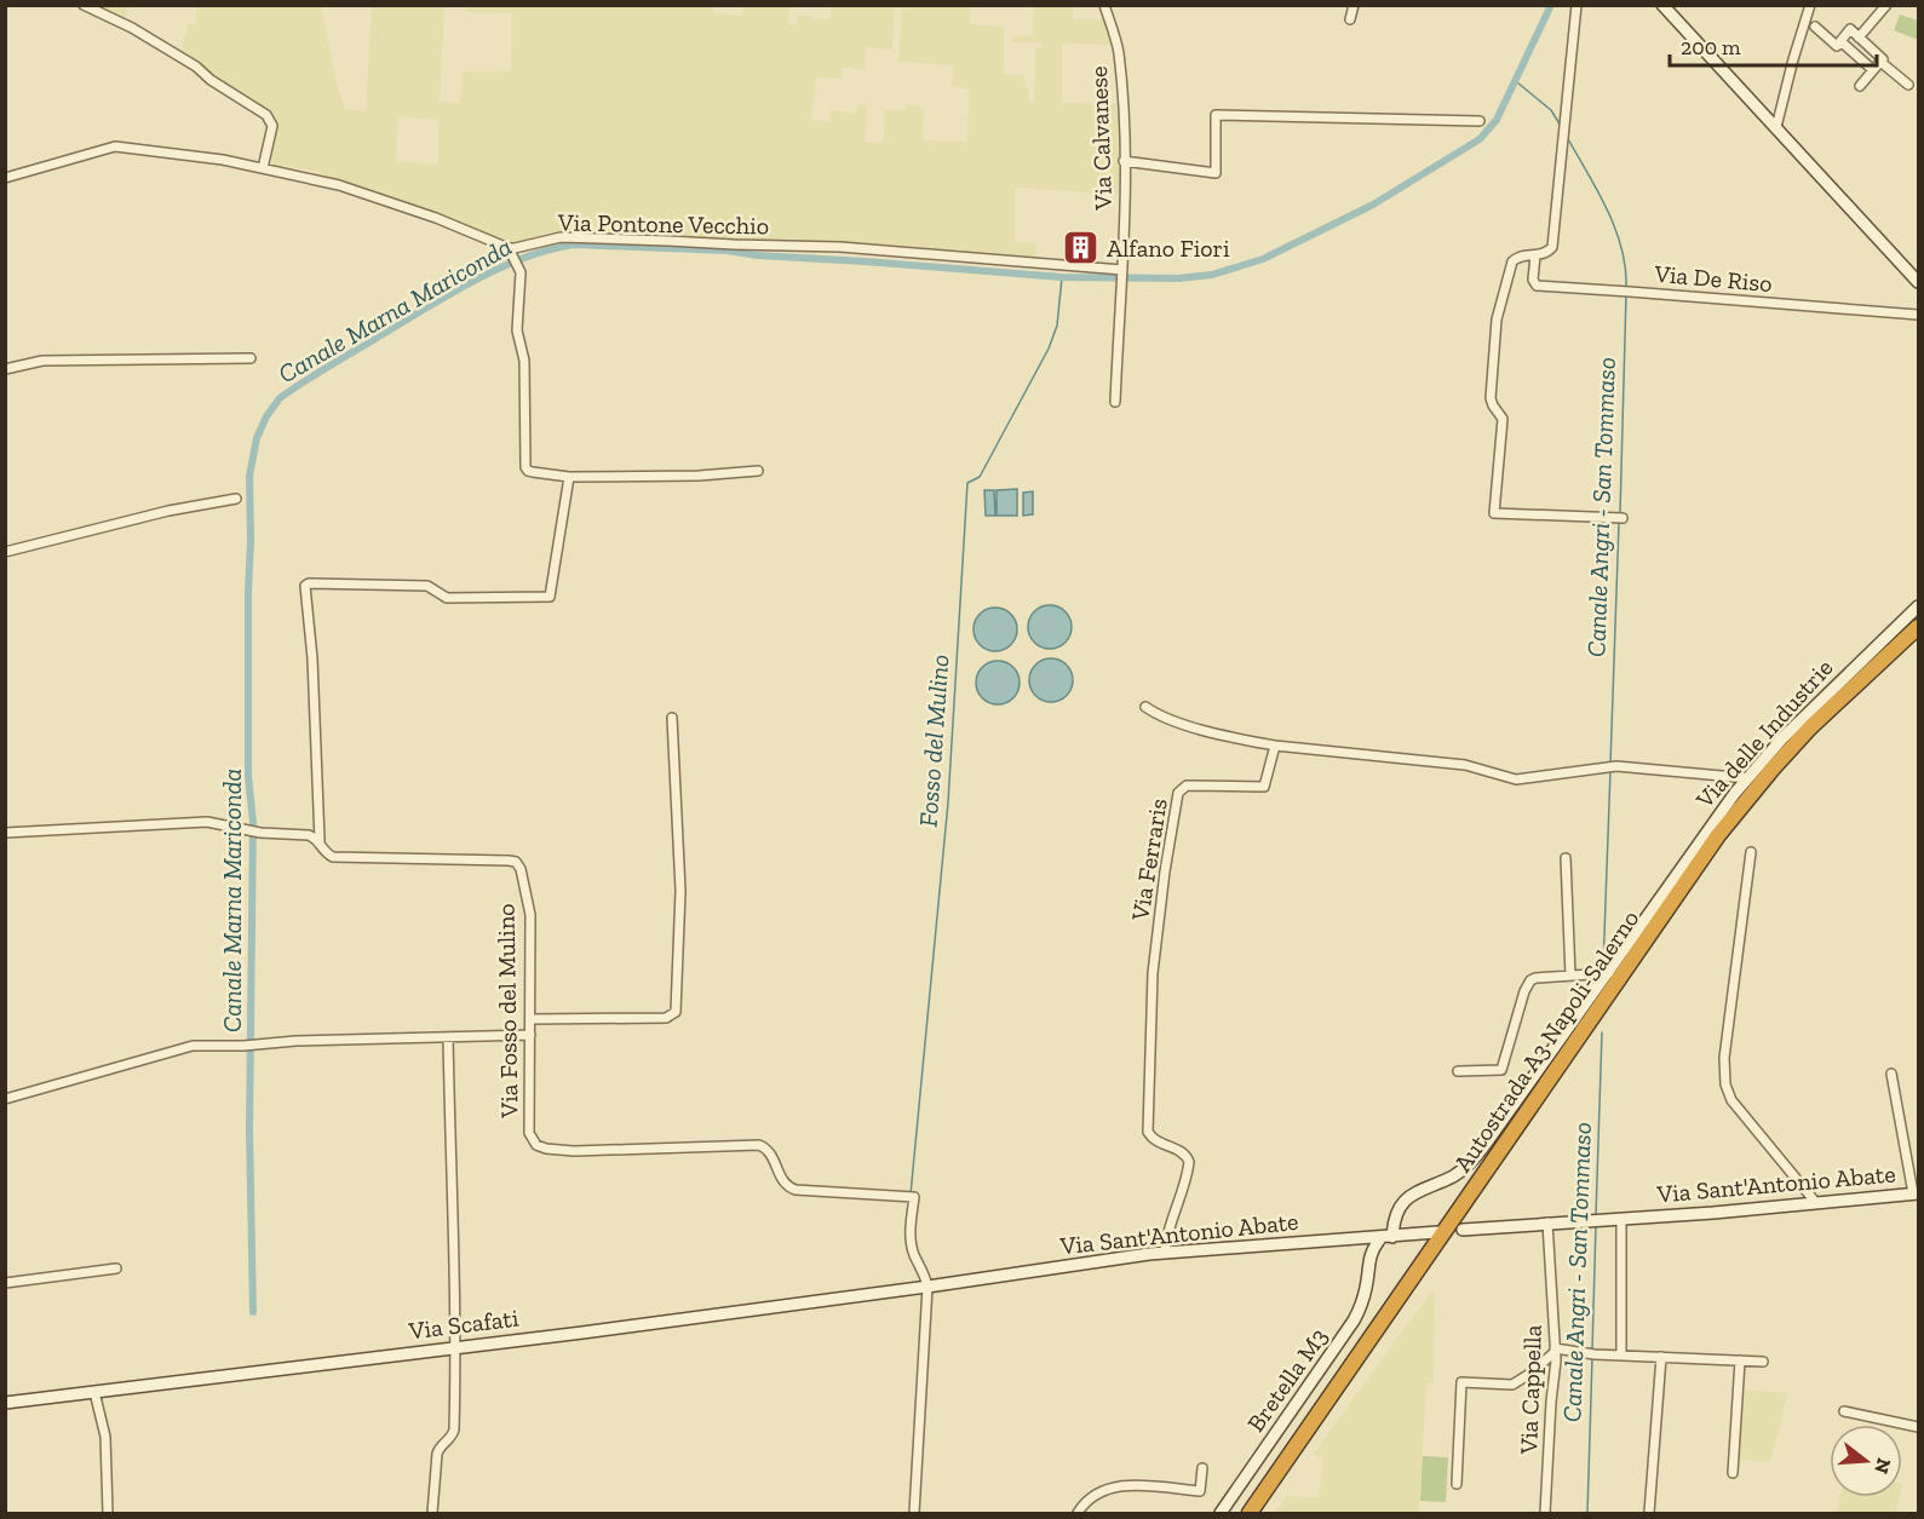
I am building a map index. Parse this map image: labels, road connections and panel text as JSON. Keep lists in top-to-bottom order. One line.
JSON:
{"streets":{"highway":["Autostrada A3 Napoli-Salerno"],"street":["Via Calvanese","Via Pontone Vecchio","Via De Riso","Via delle Industrie","Via Ferraris","Via Fosso del Mulino","Via Sant'Antonio Abate","Via Scafati","Bretella M3","Via Cappella"]},"crossings":[["Via Calvanese","Via Pontone Vecchio"],["Via delle Industrie","Via Sant'Antonio Abate"],["Via delle Industrie","Bretella M3"],["Via Ferraris","Via Sant'Antonio Abate"],["Via Fosso del Mulino","Via Sant'Antonio Abate"],["Via Fosso del Mulino","Via Scafati"],["Via Sant'Antonio Abate","Via Scafati"],["Via Sant'Antonio Abate","Bretella M3"],["Via Sant'Antonio Abate","Via Cappella"]],"water":["Canale Marna Mariconda","Canale Angri - San Tommaso","Fosso del Mulino"],"places":{"building":["Alfano Fiori"]},"scale_bar":"200 m","north":"right"}
